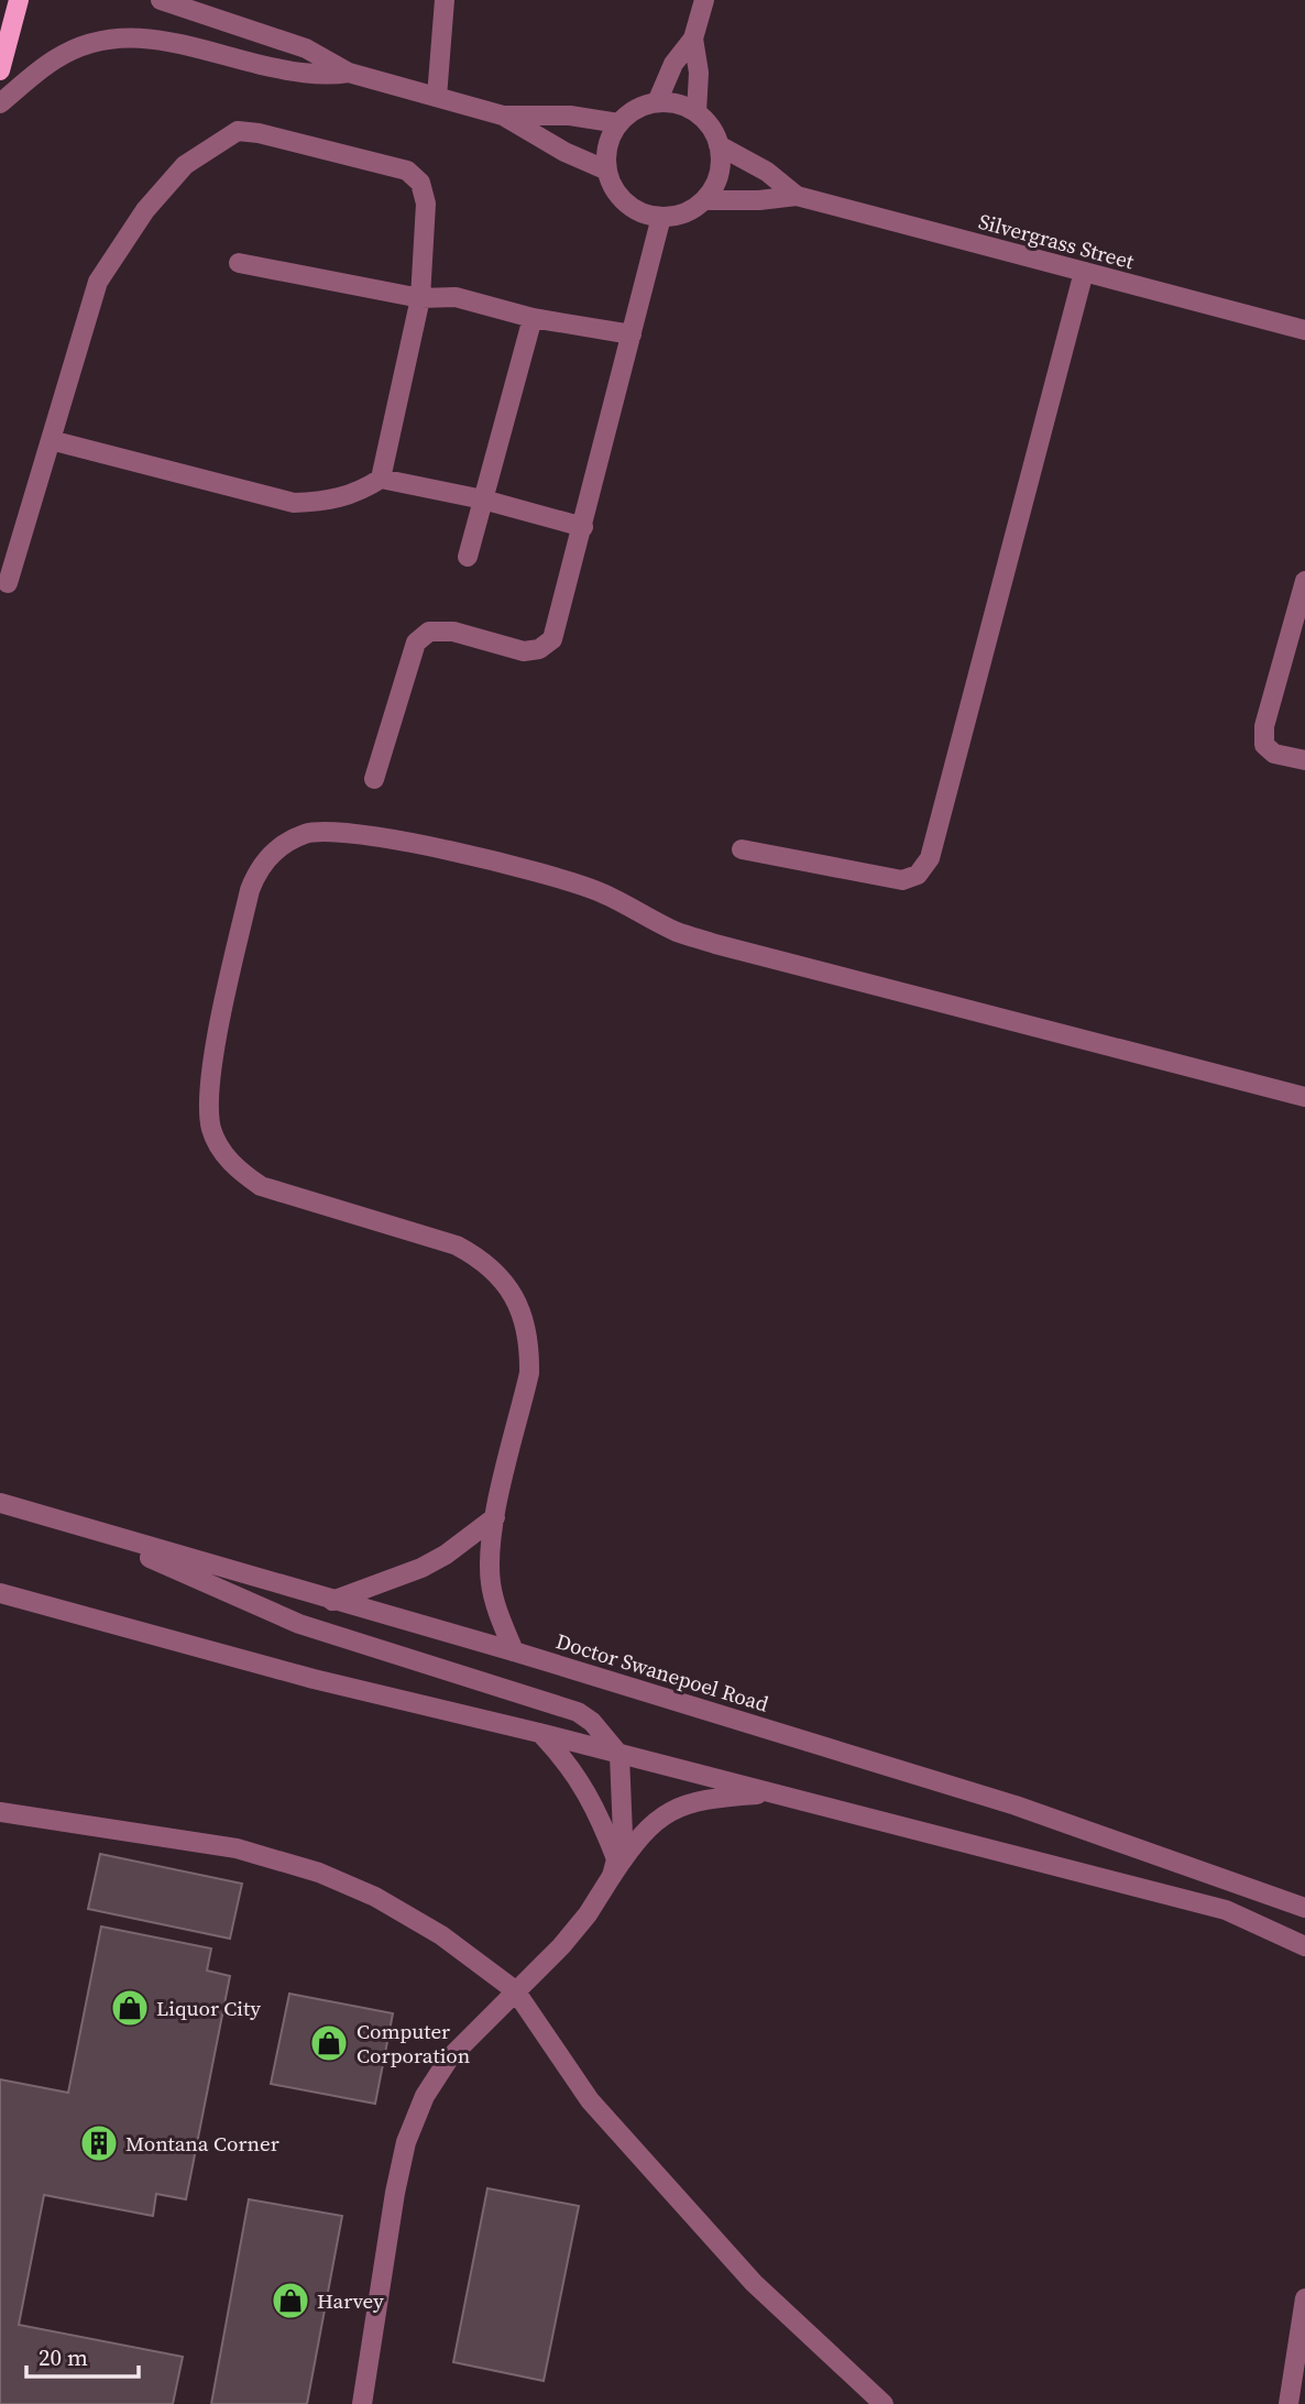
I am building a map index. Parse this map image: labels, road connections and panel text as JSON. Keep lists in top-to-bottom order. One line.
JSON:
{"streets":{"street":["Silvergrass Street","Doctor Swanepoel Road"]},"places":{"shop":["Liquor City","Computer Corporation","Harvey"],"building":["Montana Corner"]},"scale_bar":"20 m"}
